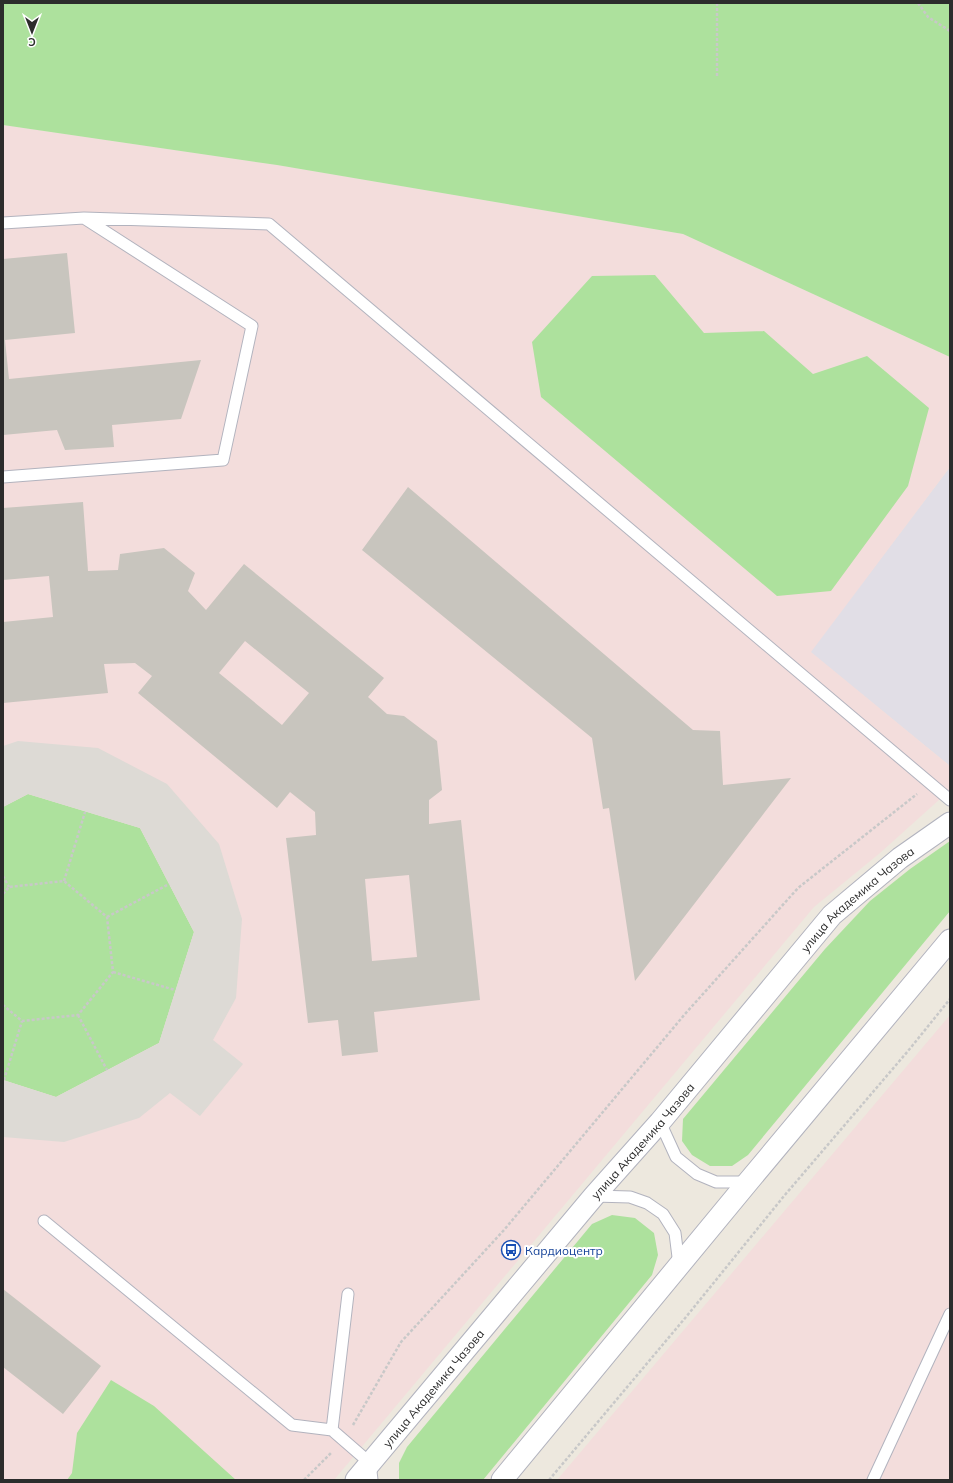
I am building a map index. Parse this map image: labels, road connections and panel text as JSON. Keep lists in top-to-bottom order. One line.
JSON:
{"streets":{"street":["улица Академика Чазова"]},"places":{"bus stop":["Кардиоцентр"]},"north":"bottom"}
